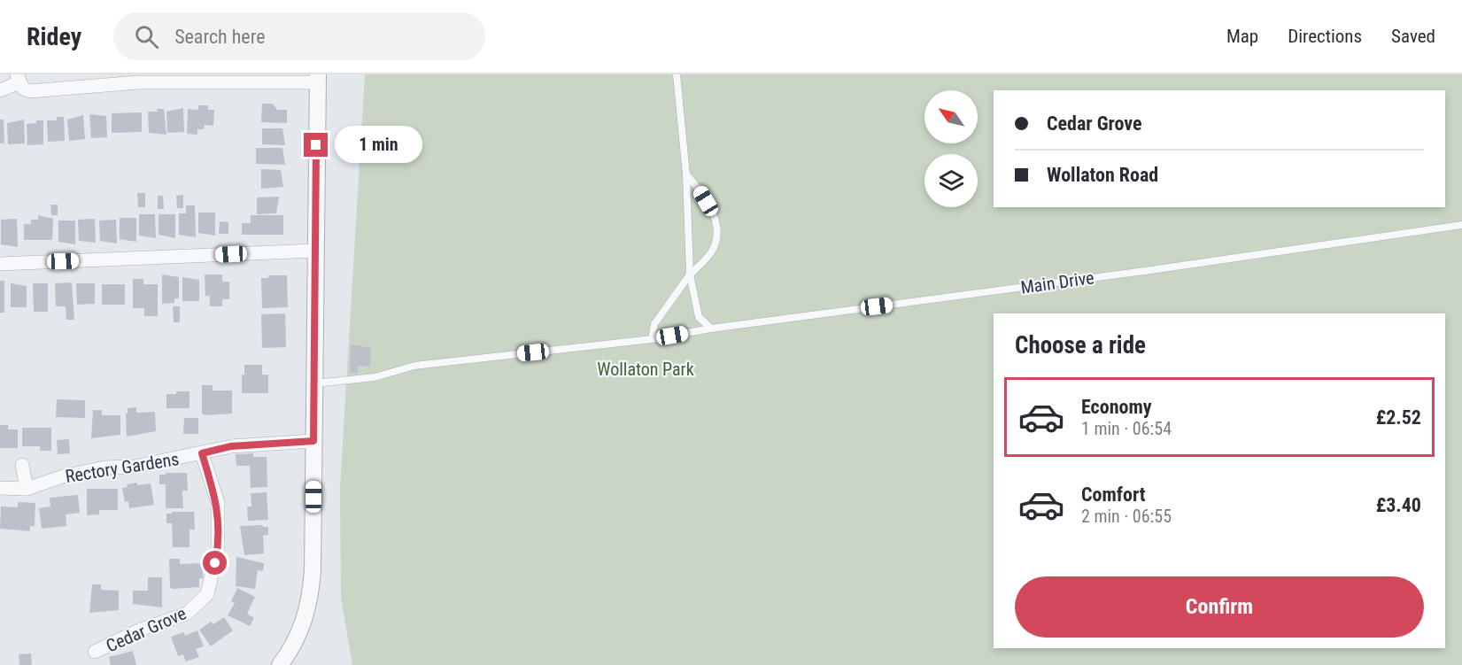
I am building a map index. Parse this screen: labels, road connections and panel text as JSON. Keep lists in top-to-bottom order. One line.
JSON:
{"streets":{"street":["Rectory Gardens","Cedar Grove"],"lane":["Main Drive"]},"crossings":[["Rectory Gardens","Cedar Grove"]],"parks":["Wollaton Park"],"north":"top left","page":{"header":"Ridey","search":"Search here","nav":["Map","Directions","Saved"],"banner":["Cedar Grove","Wollaton Road"],"bubble":"1 min","heading":"Choose a ride","list":[{"name":"Economy","note":"1 min · 06:54","value":"£2.52"},{"name":"Comfort","note":"2 min · 06:55","value":"£3.40"}],"buttons":"Confirm"}}
